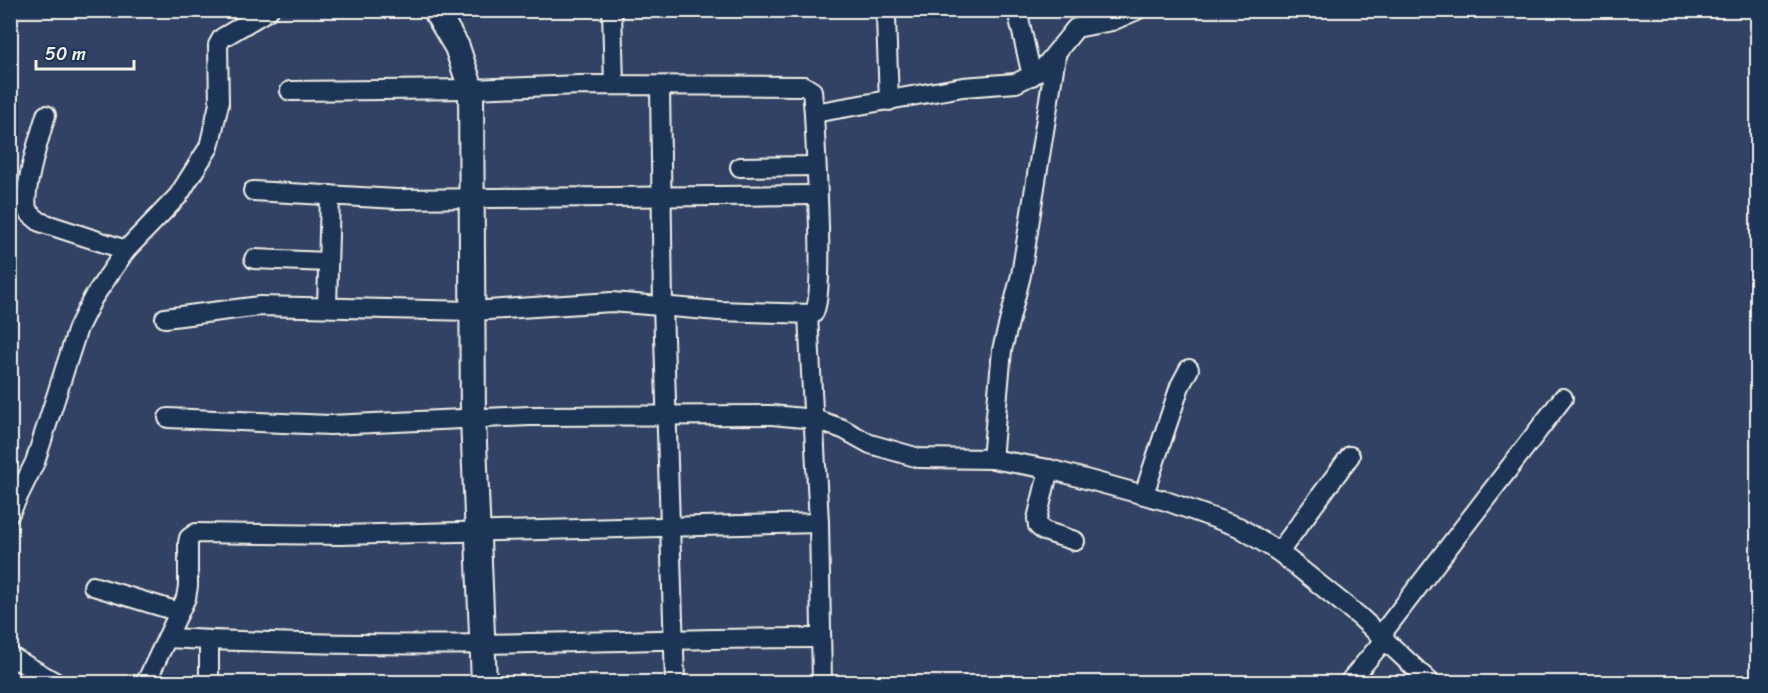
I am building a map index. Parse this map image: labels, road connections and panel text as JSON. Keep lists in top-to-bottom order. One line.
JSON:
{"scale_bar":"50 m"}
